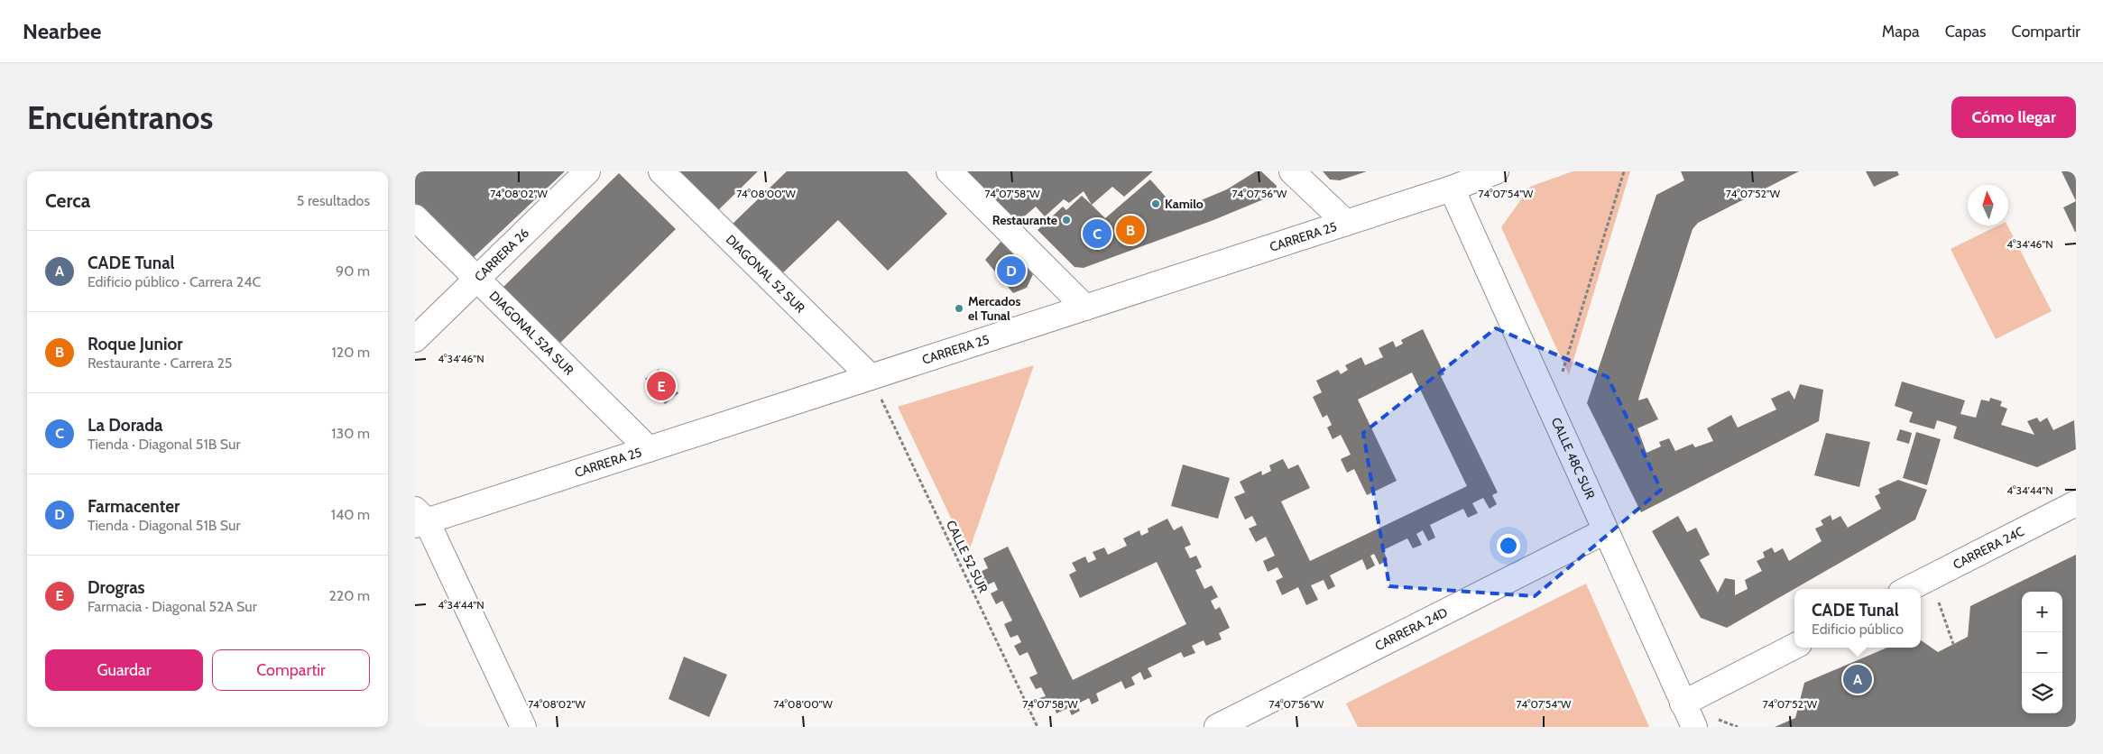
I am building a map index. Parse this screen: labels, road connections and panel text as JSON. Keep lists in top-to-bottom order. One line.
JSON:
{"streets":{"street":["CARRERA 25","CARRERA 26","DIAGONAL 52 SUR","DIAGONAL 52A SUR","CALLE 48C SUR","CARRERA 24C","CARRERA 24D"],"path":["CALLE 52 SUR"]},"crossings":[["CARRERA 25","DIAGONAL 52 SUR"],["CARRERA 25","DIAGONAL 52A SUR"],["CARRERA 25","CALLE 48C SUR"],["CARRERA 25","CALLE 52 SUR"],["CARRERA 26","DIAGONAL 52A SUR"],["DIAGONAL 52 SUR","CALLE 52 SUR"],["CALLE 48C SUR","CARRERA 24D"]],"places":["Kamilo","Restaurante","Mercados el Tunal"],"north":"top","page":{"header":"Nearbee","nav":["Mapa","Capas","Compartir"],"buttons":["Cómo llegar",["Guardar","Compartir"]],"title":"Encuéntranos","heading":["Cerca","5 resultados"],"pins":["B","C","D","E","A"],"list":[{"mark":"A","name":"CADE Tunal","note":"Edificio público · Carrera 24C","value":"90 m"},{"mark":"B","name":"Roque Junior","note":"Restaurante · Carrera 25","value":"120 m"},{"mark":"C","name":"La Dorada","note":"Tienda · Diagonal 51B Sur","value":"130 m"},{"mark":"D","name":"Farmacenter","note":"Tienda · Diagonal 51B Sur","value":"140 m"},{"mark":"E","name":"Drogras","note":"Farmacia · Diagonal 52A Sur","value":"220 m"}],"popup":["CADE Tunal","Edificio público"],"map_buttons":["+","−"]},"coordinates":["74°08'02\"W","74°08'00\"W","74°07'58\"W","74°07'56\"W","74°07'54\"W","74°07'52\"W","4°34'46\"N","4°34'44\"N"]}
